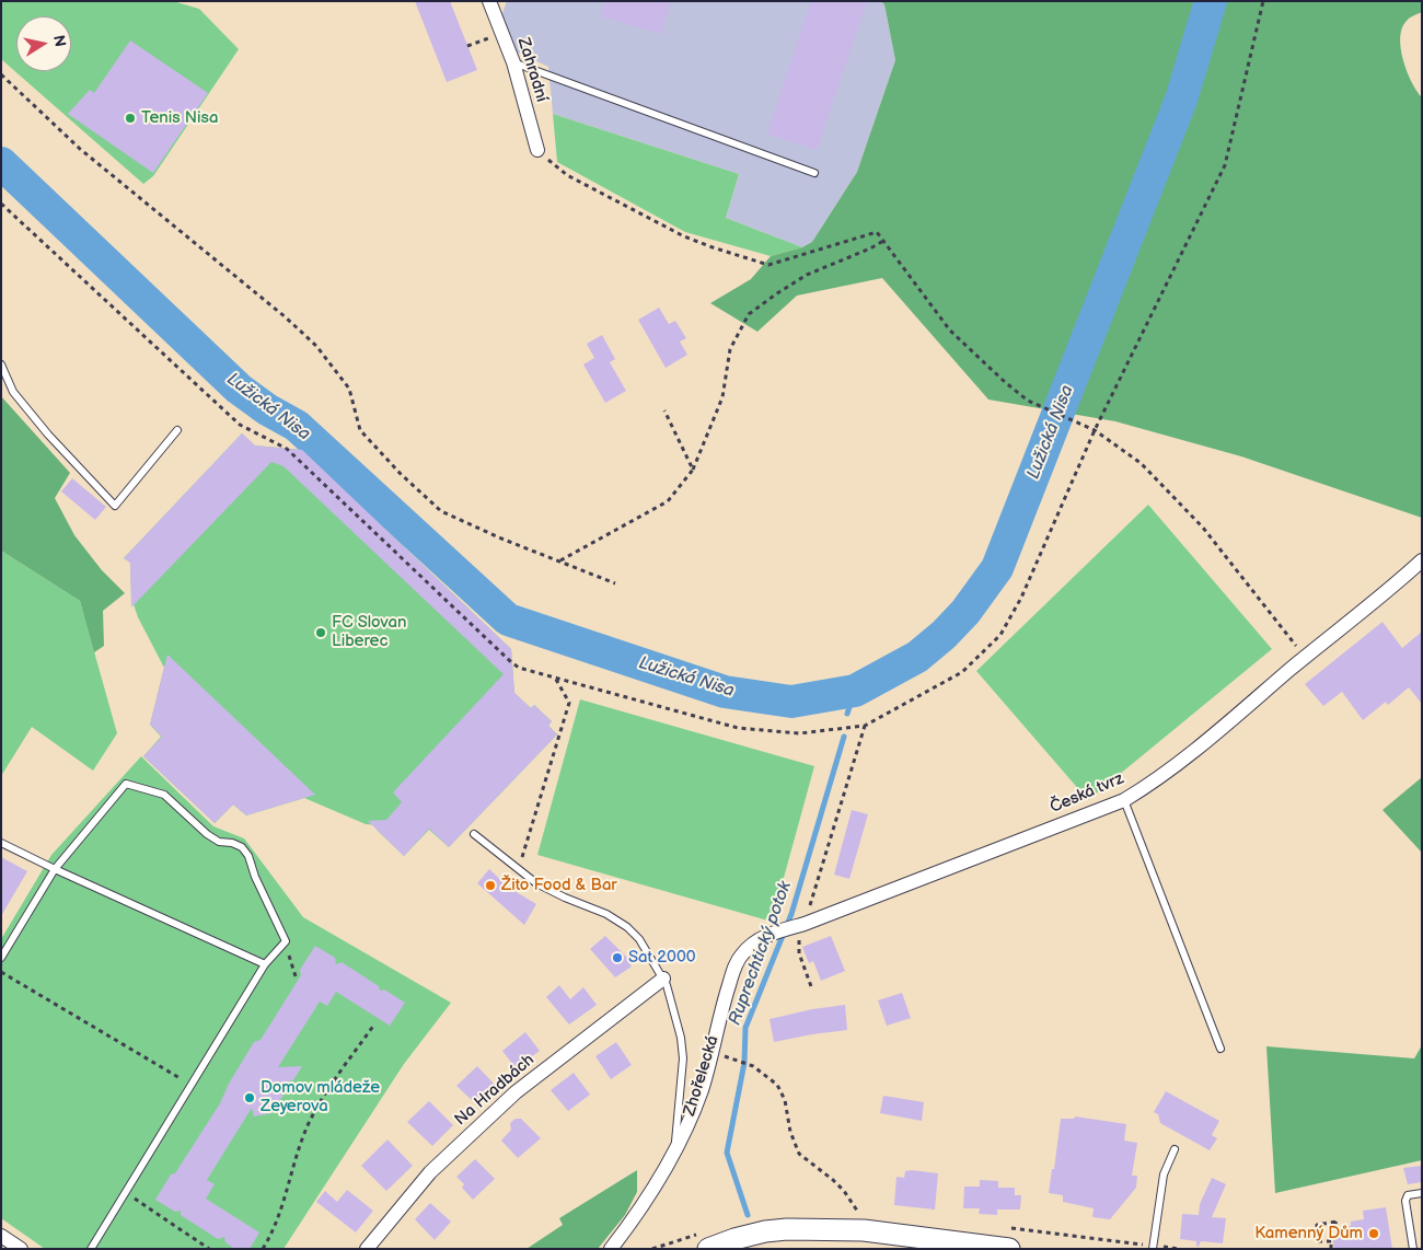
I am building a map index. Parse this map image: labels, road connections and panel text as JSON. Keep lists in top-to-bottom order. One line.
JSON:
{"streets":{"street":["Zahradní","Česká tvrz","Zhořelecká","Na Hradbách"]},"crossings":[["Česká tvrz","Zhořelecká"]],"water":["Lužická Nisa","Ruprechtický potok"],"places":["Tenis Nisa","FC Slovan Liberec","Žito Food & Bar","Sat 2000","Domov mládeže Zeyerova","Kamenný Dům"],"north":"right"}
